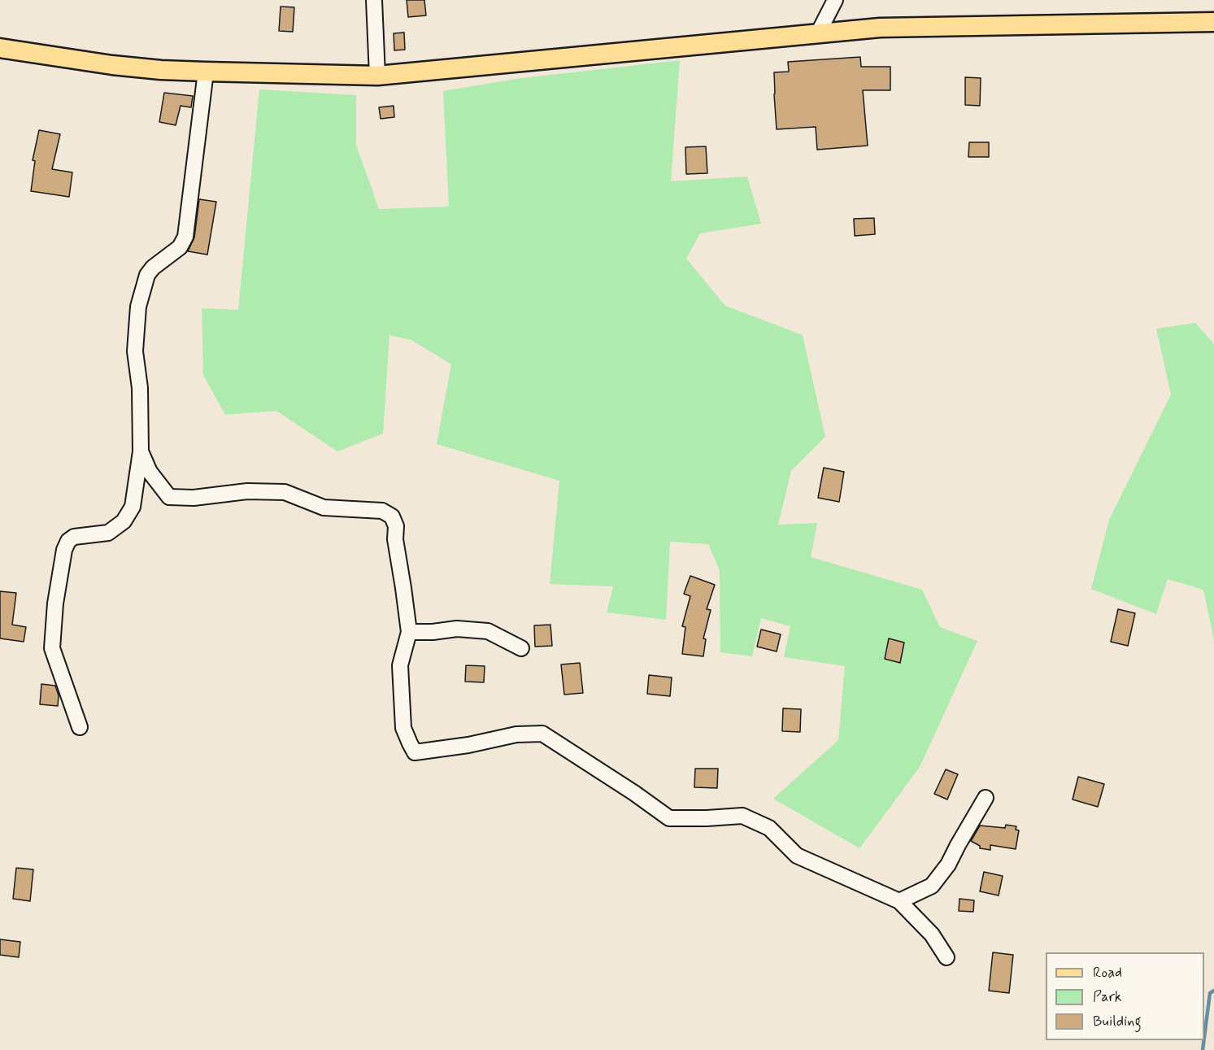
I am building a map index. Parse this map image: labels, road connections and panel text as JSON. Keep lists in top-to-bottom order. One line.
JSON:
{"legend":["Road","Park","Building"]}
